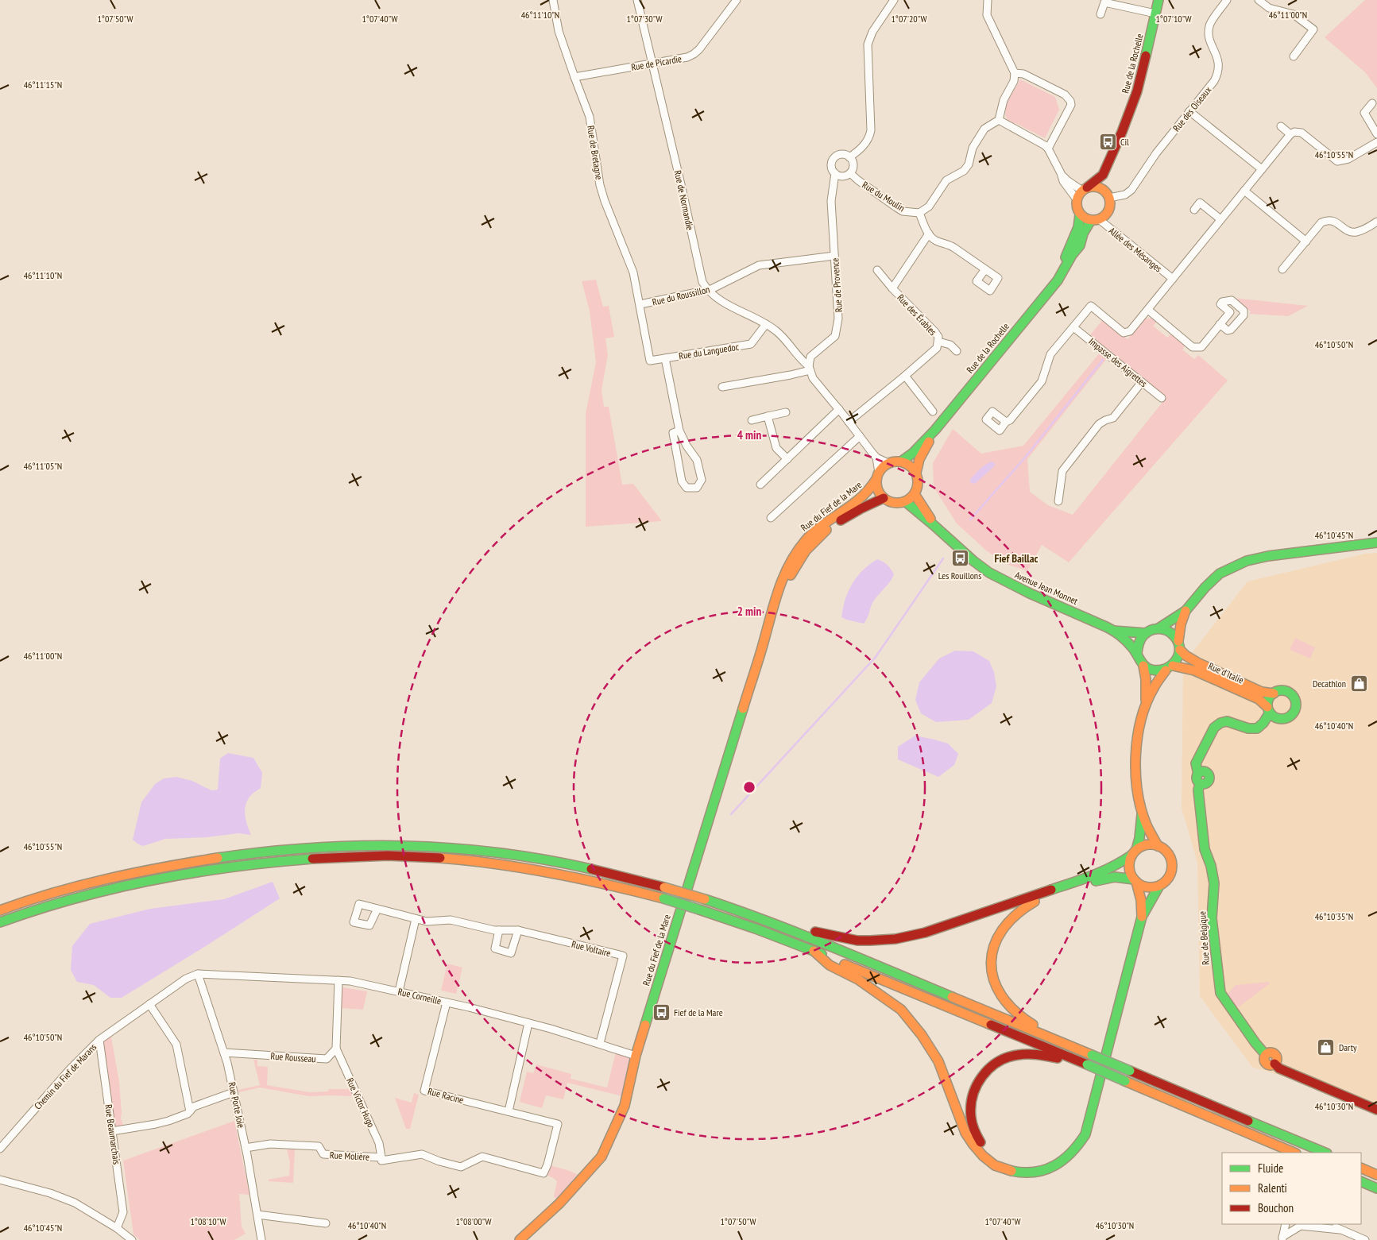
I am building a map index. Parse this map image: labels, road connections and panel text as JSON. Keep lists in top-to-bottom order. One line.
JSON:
{"streets":{"main road":["Rue de la Rochelle","Rue du Fief de la Mare","Avenue Jean Monnet","Rue d'Italie","Rue de Belgique"],"street":["Rue de Picardie","Rue des Oiseaux","Rue de Bretagne","Rue du Moulin","Rue de Normandie","Allée des Mésanges","Rue de Provence","Rue du Roussillon","Rue des Érables","Rue du Languedoc","Impasse des Aigrettes","Rue Voltaire","Rue Corneille","Rue Rousseau","Chemin du Fief de Marans","Rue Racine","Rue Victor Hugo","Rue Porte Joie","Rue Beaumarchais","Rue Molière"]},"crossings":[["Rue de Picardie","Rue de Bretagne"],["Rue de Picardie","Rue de Normandie"],["Rue de la Rochelle","Rue des Oiseaux"],["Rue de la Rochelle","Allée des Mésanges"],["Rue de la Rochelle","Rue du Fief de la Mare"],["Rue de la Rochelle","Avenue Jean Monnet"],["Rue des Oiseaux","Allée des Mésanges"],["Rue de Bretagne","Rue du Roussillon"],["Rue de Bretagne","Rue du Languedoc"],["Rue du Moulin","Rue de Provence"],["Rue de Normandie","Rue du Roussillon"],["Rue de Provence","Rue du Roussillon"],["Rue du Roussillon","Rue du Languedoc"],["Rue du Fief de la Mare","Avenue Jean Monnet"],["Rue du Fief de la Mare","Rue Corneille"],["Avenue Jean Monnet","Rue d'Italie"],["Rue d'Italie","Rue de Belgique"],["Rue Voltaire","Rue Corneille"],["Rue Corneille","Chemin du Fief de Marans"],["Rue Corneille","Rue Racine"],["Rue Corneille","Rue Porte Joie"],["Rue Rousseau","Rue Victor Hugo"],["Rue Rousseau","Rue Porte Joie"],["Chemin du Fief de Marans","Rue Porte Joie"],["Chemin du Fief de Marans","Rue Beaumarchais"],["Rue Racine","Rue Molière"],["Rue Victor Hugo","Rue Molière"],["Rue Porte Joie","Rue Molière"]],"districts":["Fief Baillac"],"places":{"bus stop":["Cil","Les Rouillons","Fief de la Mare"],"shop":["Decathlon","Darty"]},"legend":["Fluide","Ralenti","Bouchon"],"coordinates":["46°11'00\"N","46°11'10\"N","1°07'50\"W","1°07'40\"W","1°07'30\"W","1°07'20\"W","1°07'10\"W","46°11'15\"N","46°10'55\"N","46°10'50\"N","46°11'05\"N","46°10'45\"N","46°10'40\"N","46°10'35\"N","46°10'30\"N","1°08'10\"W","1°08'00\"W"],"rings":["4 min","2 min"]}
